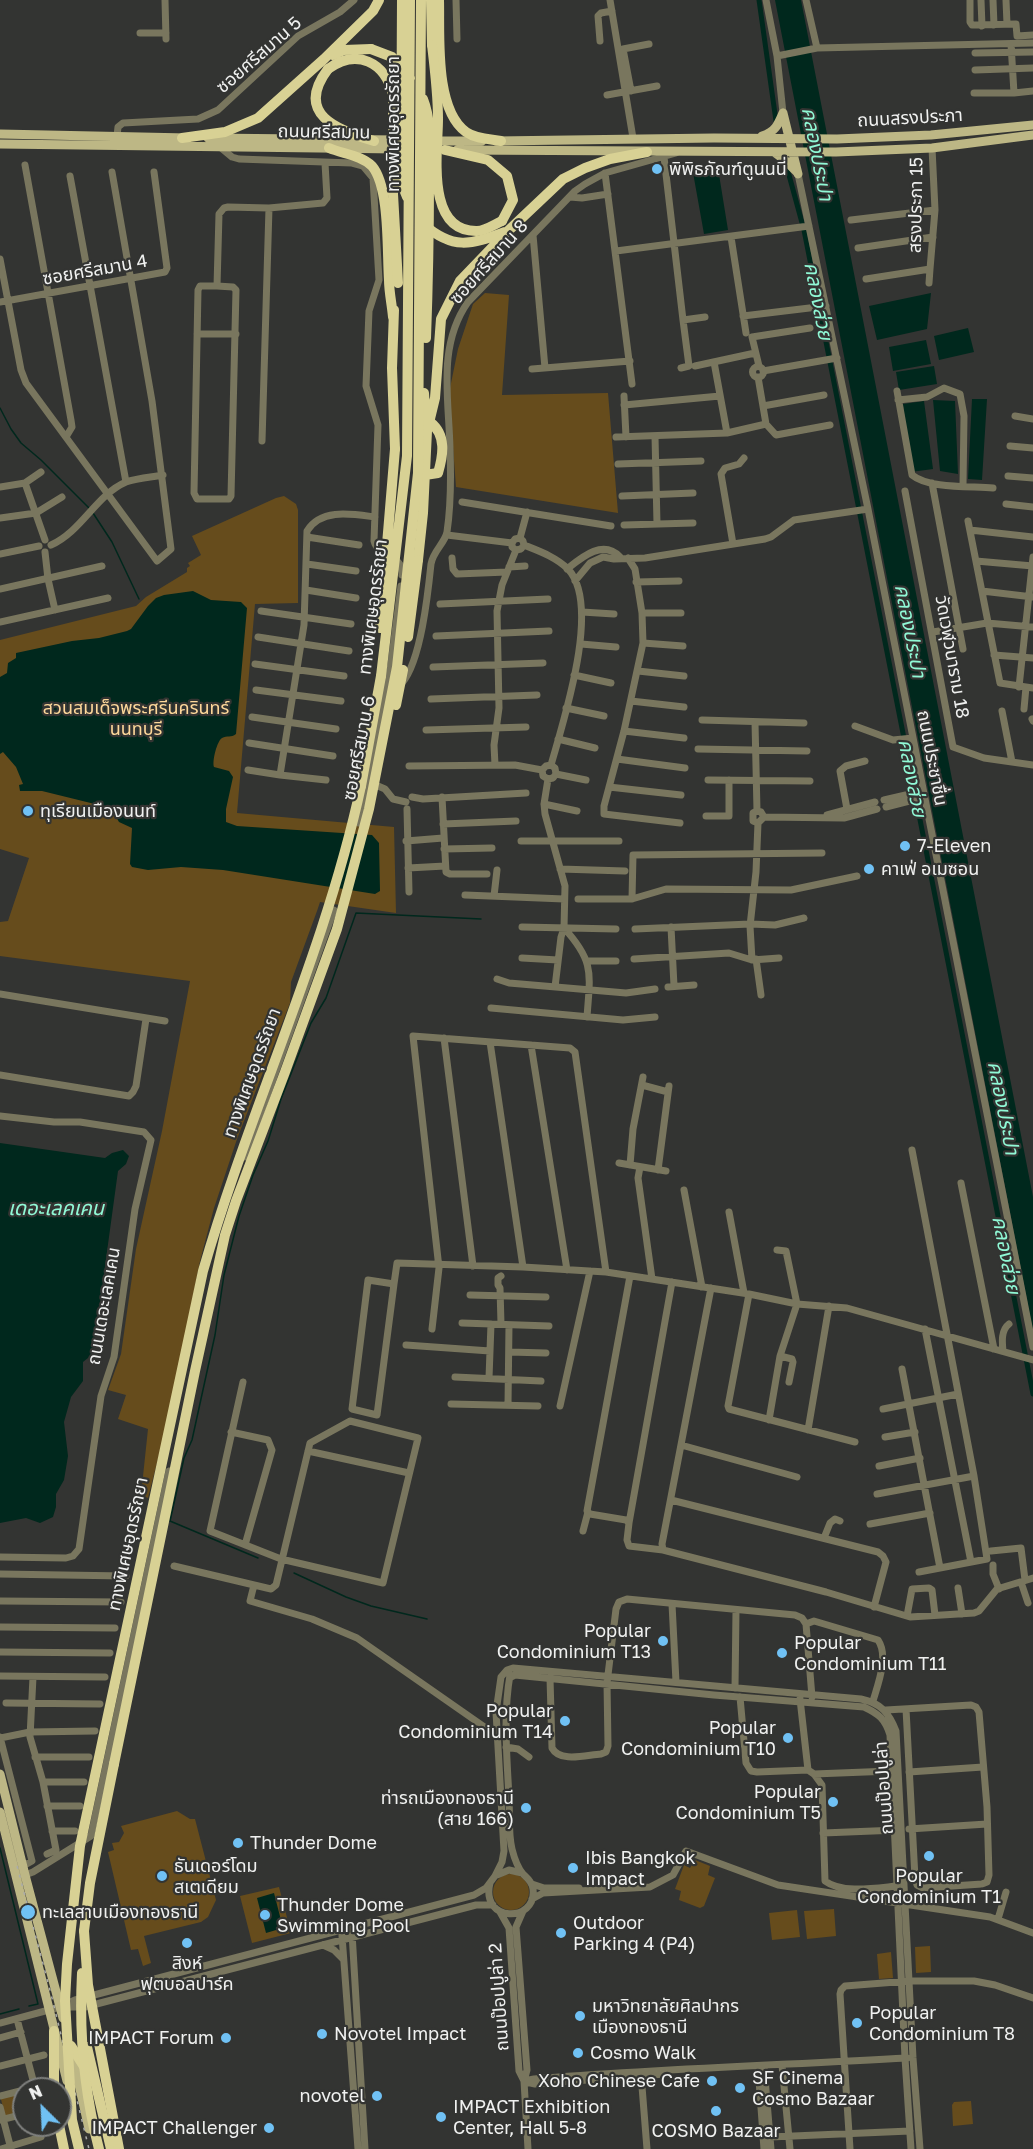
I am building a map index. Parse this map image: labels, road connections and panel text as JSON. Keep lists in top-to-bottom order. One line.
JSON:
{"streets":{"highway":["ทางพิเศษอุดรรัถยา"],"main road":["ถนนสรงประภา","ถนนศรีสมาน"],"street":["ซอยศรีสมาน 5","สรงประภา 15","ซอยศรีสมาน 8","ซอยศรีสมาน 4","วัดเวฬุวนาราม 18","ซอยศรีสมาน 6","ถนนประชาชื่น","ถนนเดอะเลคเคน","ถนนป๊อปปูล่า","ถนนป๊อปปูล่า 2"]},"crossings":[["ซอยศรีสมาน 5","ถนนศรีสมาน"],["ถนนสรงประภา","ถนนศรีสมาน"],["ถนนสรงประภา","สรงประภา 15"],["ทางพิเศษอุดรรัถยา","ซอยศรีสมาน 6"],["ถนนศรีสมาน","ซอยศรีสมาน 8"],["ถนนศรีสมาน","ซอยศรีสมาน 6"]],"water":["คลองประปา","คลองส่วย","เดอะเลคเคน"],"parks":["สวนสมเด็จพระศรีนครินทร์ นนทบุรี"],"places":["พิพิธภัณฑ์ตูนนนี่","ทุเรียนเมืองนนท์","7-Eleven","คาเฟ่ อเมซอน","Popular Condominium T13","Popular Condominium T11","Popular Condominium T14","Popular Condominium T10","Popular Condominium T5","ท่ารถเมืองทองธานี (สาย 166)","Thunder Dome","Popular Condominium T1","Ibis Bangkok Impact","ธันเดอร์โดม สเตเดียม","ทะเลสาบเมืองทองธานี","Thunder Dome Swimming Pool","Outdoor Parking 4 (P4)","สิงห์ ฟุตบอลปาร์ค","มหาวิทยาลัยศิลปากร เมืองทองธานี","Popular Condominium T8","Novotel Impact","IMPACT Forum","Cosmo Walk","Xoho Chinese Cafe","SF Cinema Cosmo Bazaar","novotel","COSMO Bazaar","IMPACT Exhibition Center, Hall 5-8","IMPACT Challenger"],"north":"top left"}
